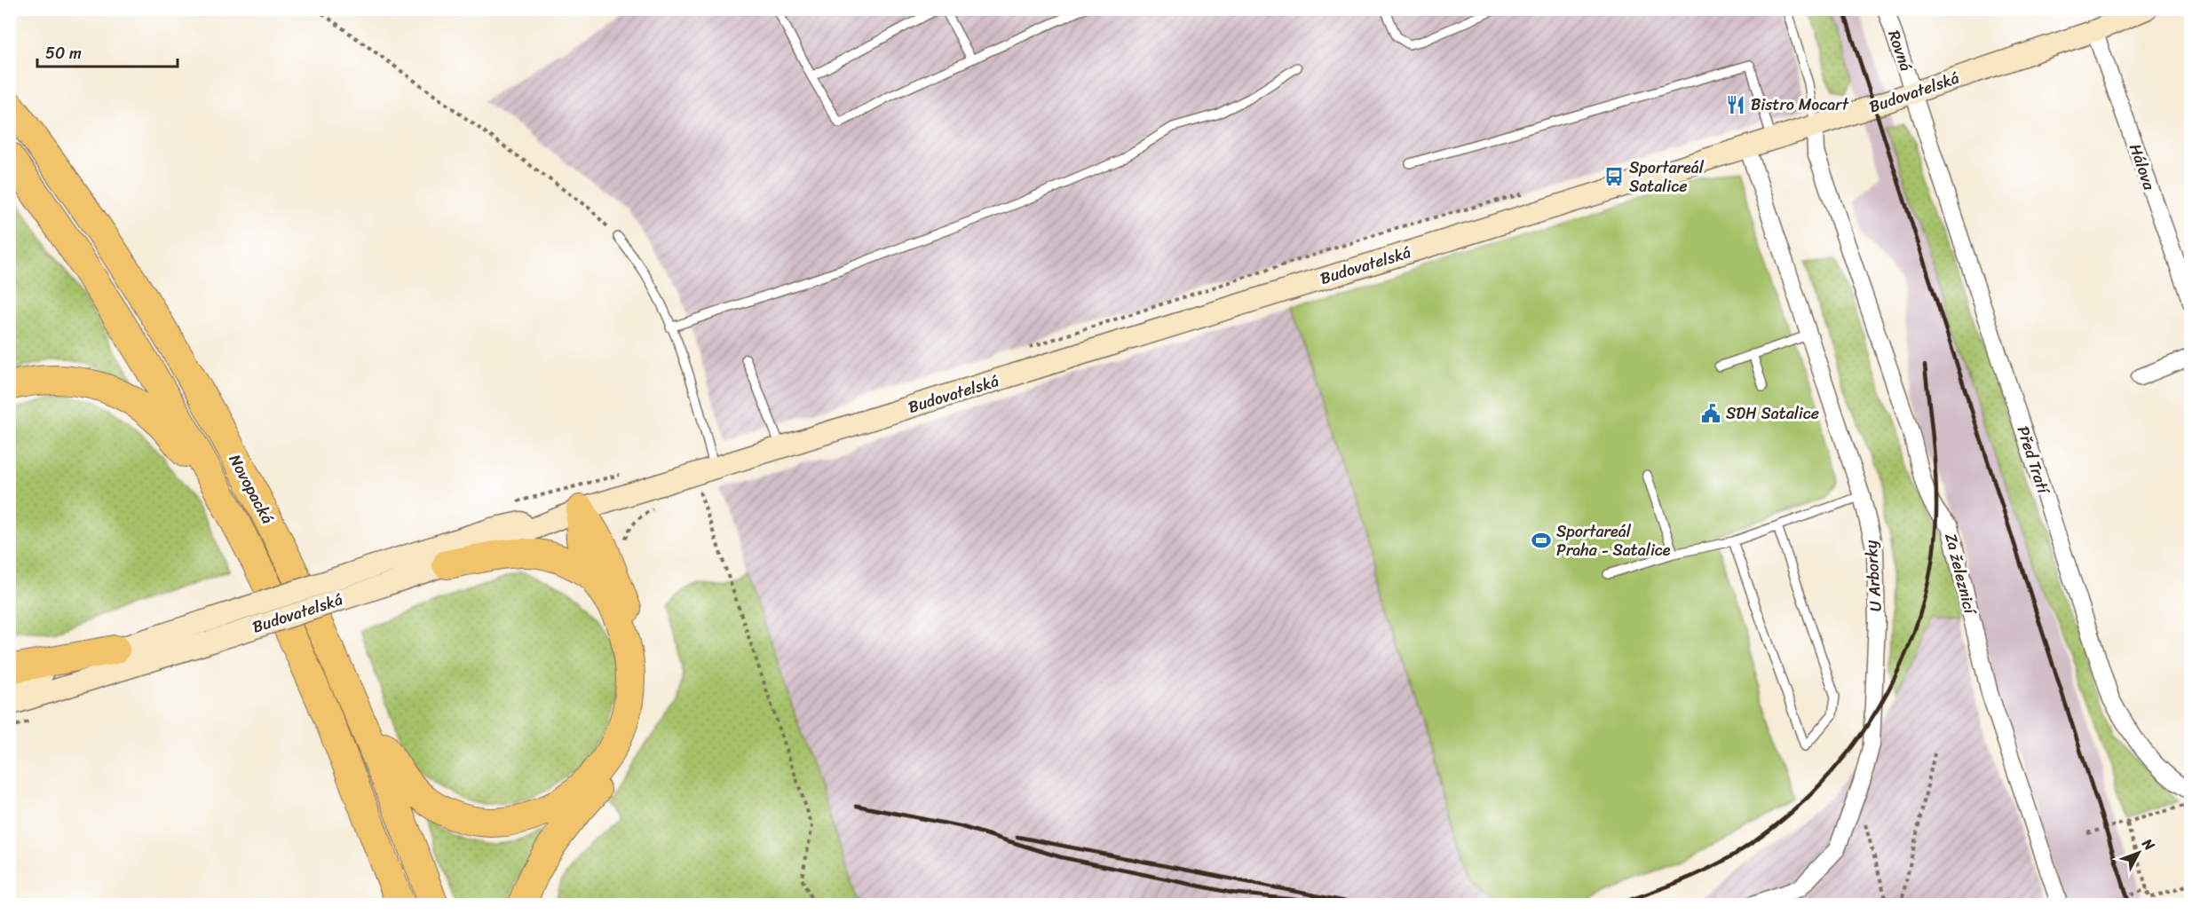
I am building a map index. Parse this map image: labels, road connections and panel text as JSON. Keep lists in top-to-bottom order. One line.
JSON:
{"streets":{"highway":["Novopacká"],"street":["Rovná","Budovatelská","Hálova","Před Tratí","Za železnicí","U Arborky"]},"crossings":[["Rovná","Budovatelská"],["Rovná","Před Tratí"],["Budovatelská","Hálova"],["Budovatelská","Před Tratí"],["Budovatelská","Za železnicí"],["Budovatelská","U Arborky"]],"places":{"restaurant":["Bistro Mocart"],"bus stop":["Sportareál Satalice"],"public building":["SDH Satalice"],"sports":["Sportareál Praha - Satalice"]},"scale_bar":"50 m","north":"top right"}
